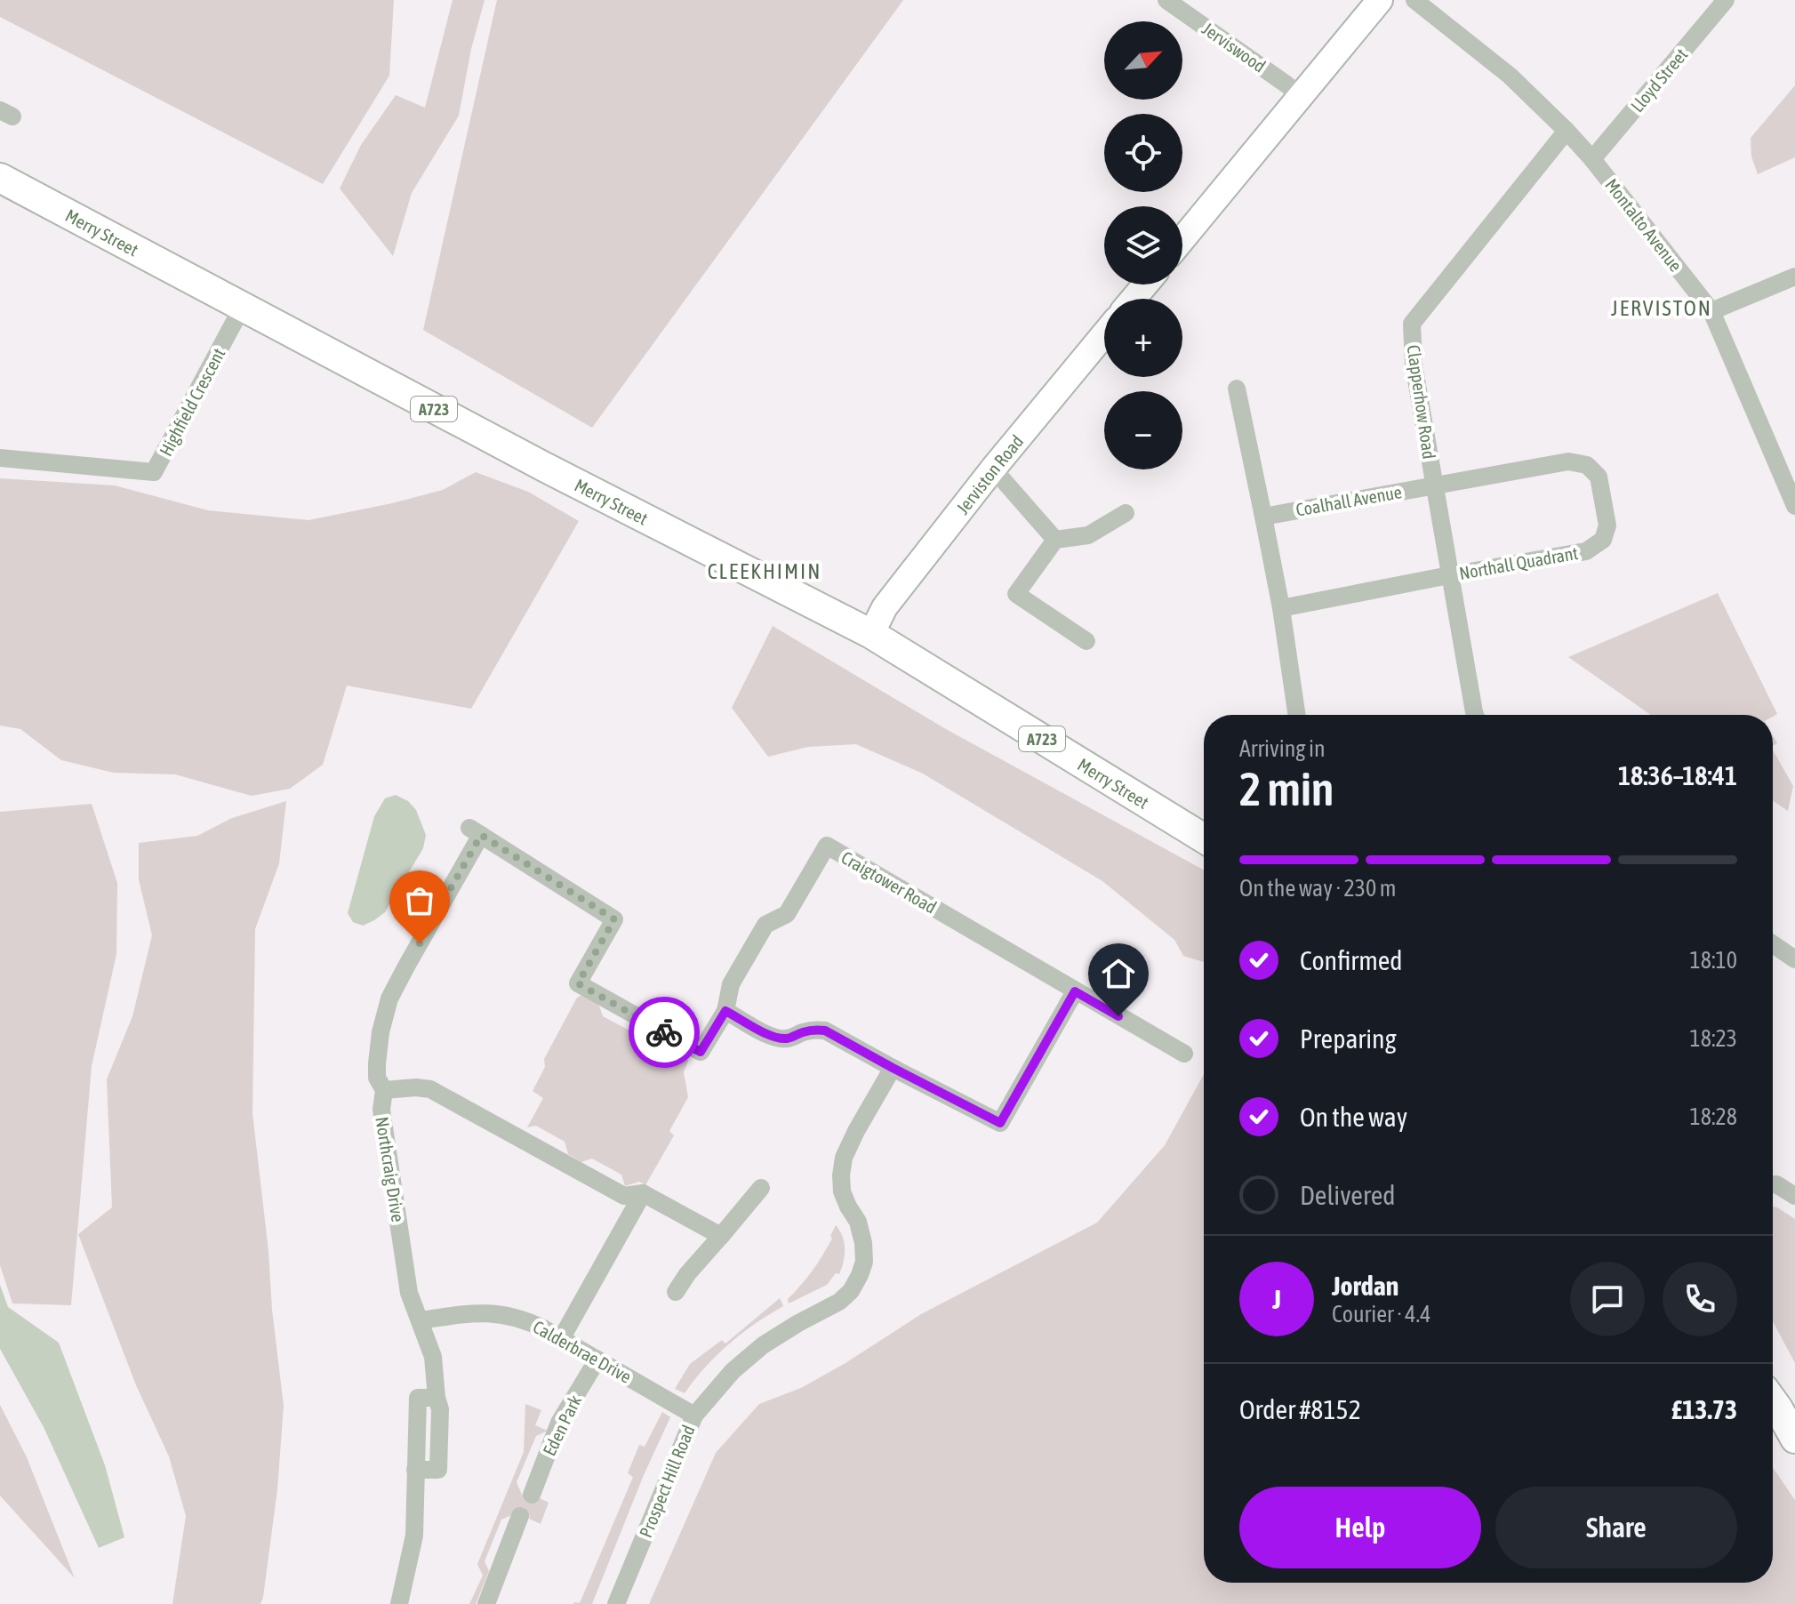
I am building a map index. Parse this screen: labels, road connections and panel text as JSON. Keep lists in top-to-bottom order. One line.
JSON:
{"streets":{"main road":["Merry Street","A723","Jerviston Road"],"street":["Jerviswood","Lloyd Street","Montalto Avenue","Highfield Crescent","Clapperhow Road","Coalhall Avenue","Northall Quadrant","Craigtower Road","Northcraig Drive","Calderbrae Drive","Eden Park","Prospect Hill Road"]},"crossings":[["Lloyd Street","Montalto Avenue"],["Montalto Avenue","Clapperhow Road"],["Merry Street","Highfield Crescent"],["Merry Street","Jerviston Road"],["Clapperhow Road","Coalhall Avenue"],["Clapperhow Road","Northall Quadrant"],["Coalhall Avenue","Northall Quadrant"],["Craigtower Road","Northcraig Drive"],["Northcraig Drive","Calderbrae Drive"],["Calderbrae Drive","Eden Park"],["Calderbrae Drive","Prospect Hill Road"]],"districts":["JERVISTON","CLEEKHIMIN"],"north":"top right","page":{"map_buttons":["+","−"],"heading":["2 min","Arriving in","18:36–18:41"],"panel":["Jordan","Courier · 4.4","Order #8152","£13.73"],"bar":"On the way · 230 m","list":[["Confirmed","18:10"],["Preparing","18:23"],["On the way","18:28"],"Delivered"],"round":"J","buttons":["Help","Share"]}}
